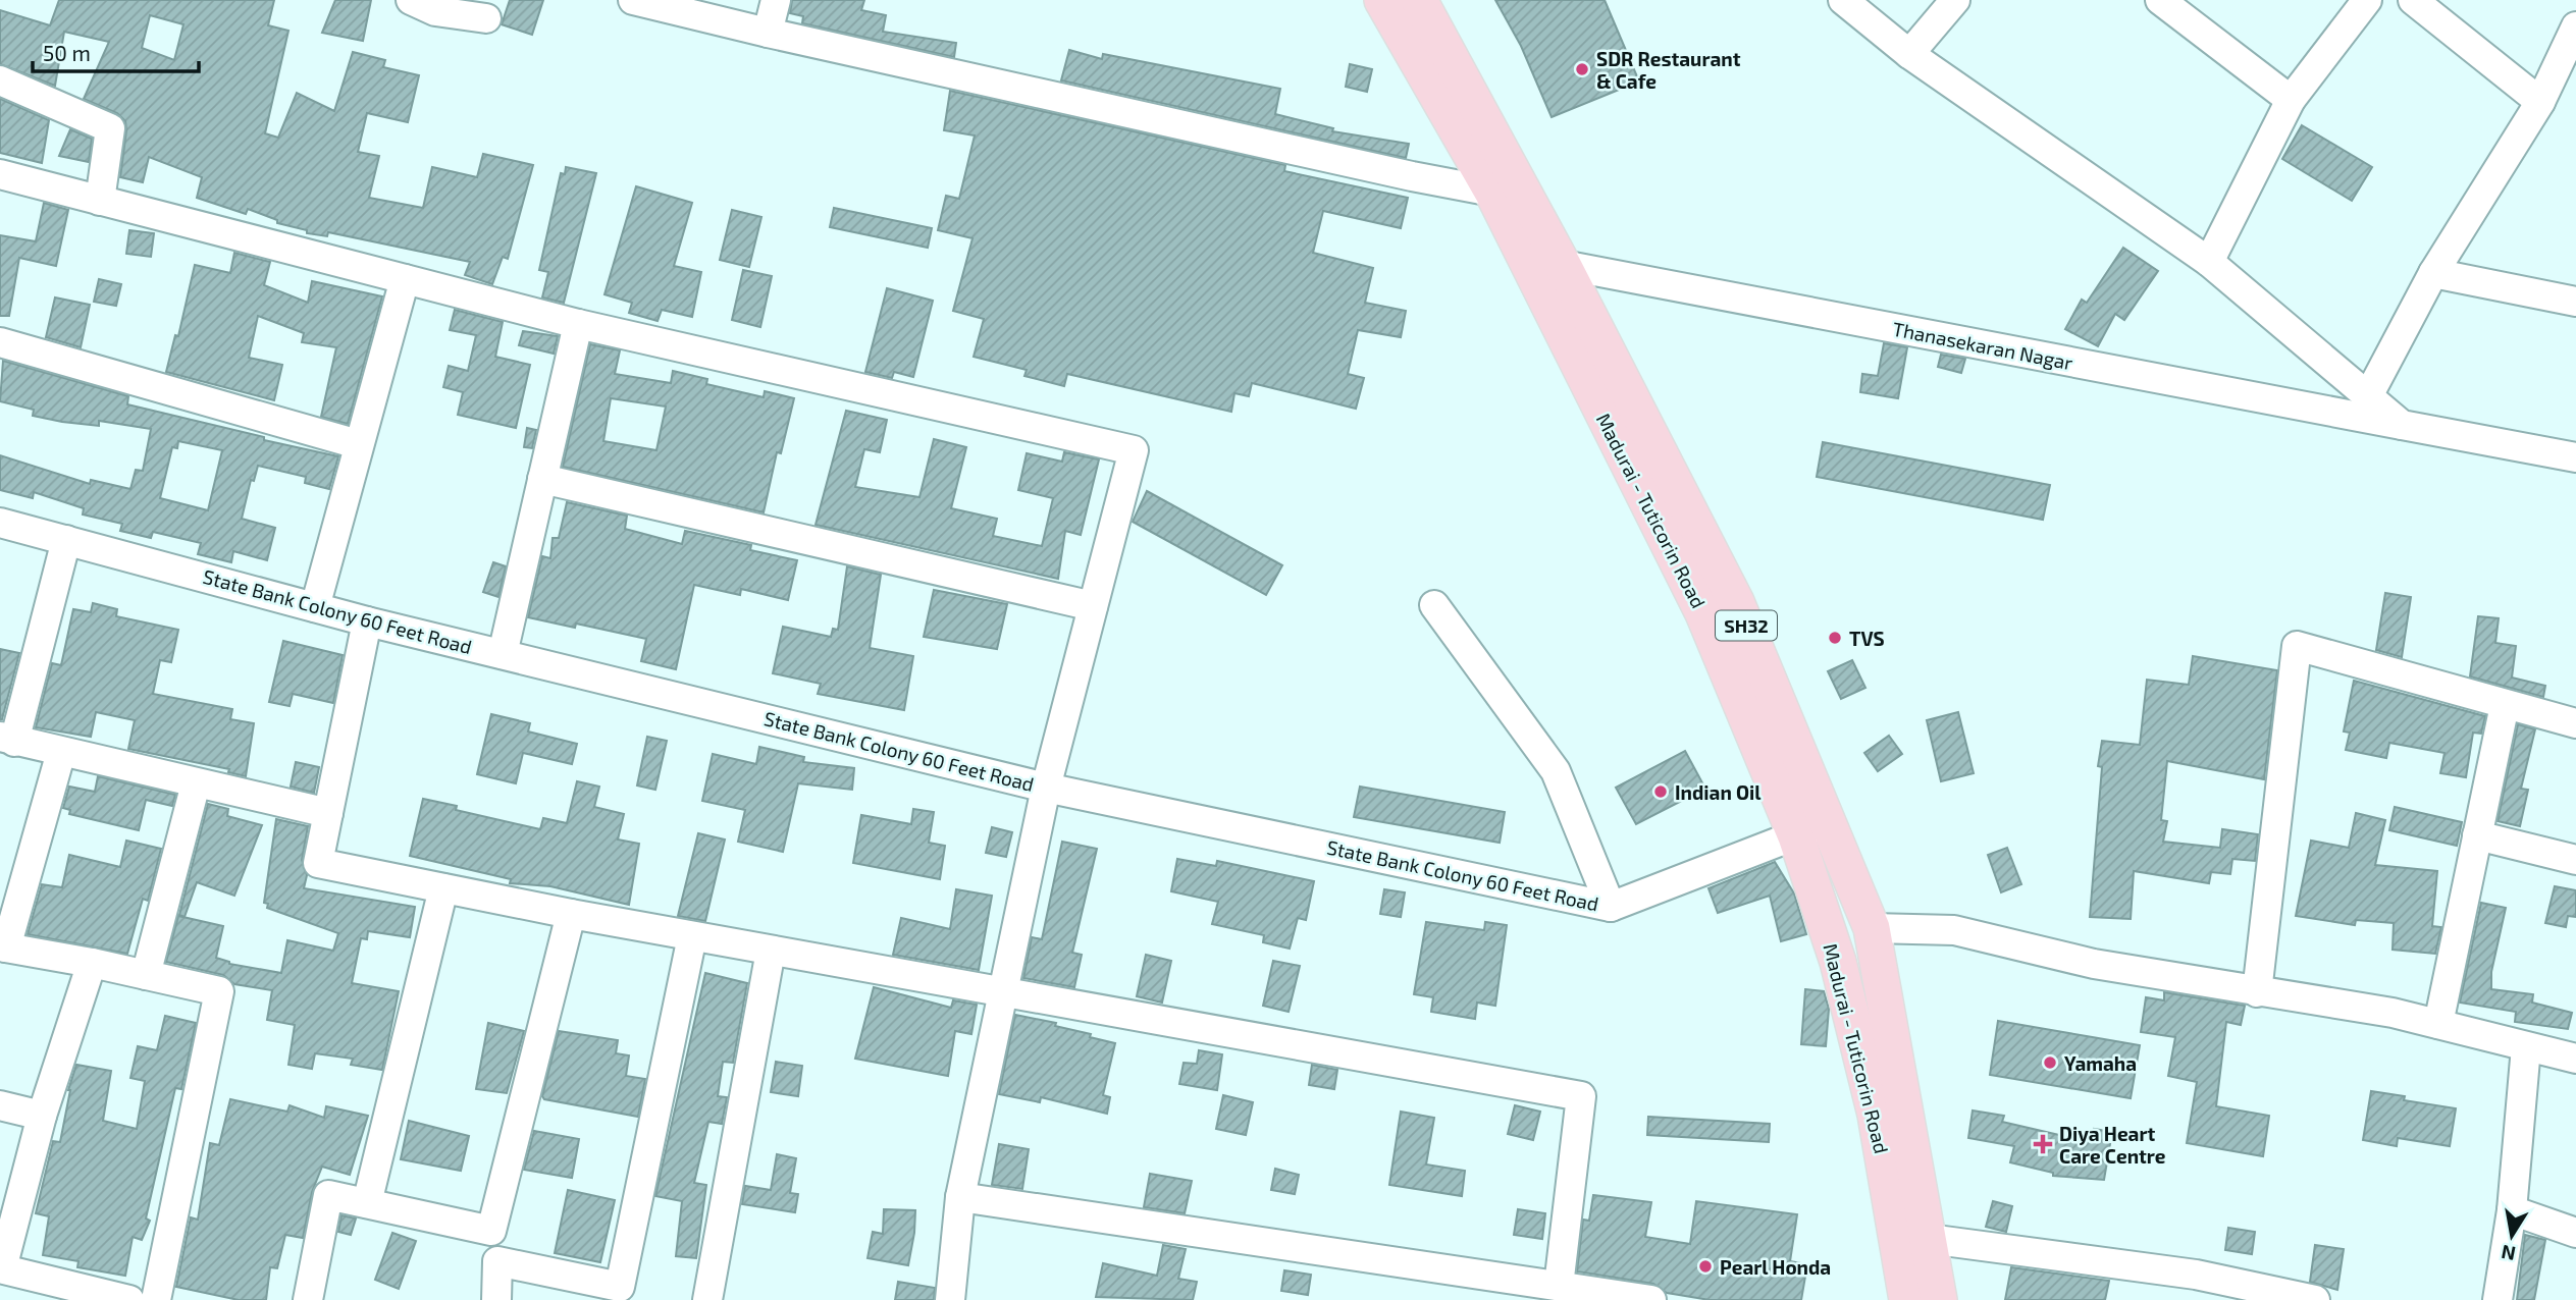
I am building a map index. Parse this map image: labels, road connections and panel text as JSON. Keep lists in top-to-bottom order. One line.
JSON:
{"streets":{"main road":["Madurai - Tuticorin Road","SH32"],"street":["Thanasekaran Nagar","State Bank Colony 60 Feet Road"]},"crossings":[["Thanasekaran Nagar","Madurai - Tuticorin Road"],["Madurai - Tuticorin Road","State Bank Colony 60 Feet Road"]],"places":{"other":["SDR Restaurant & Cafe","TVS","Indian Oil","Yamaha","Pearl Honda"],"health":["Diya Heart Care Centre"]},"scale_bar":"50 m","north":"bottom"}
